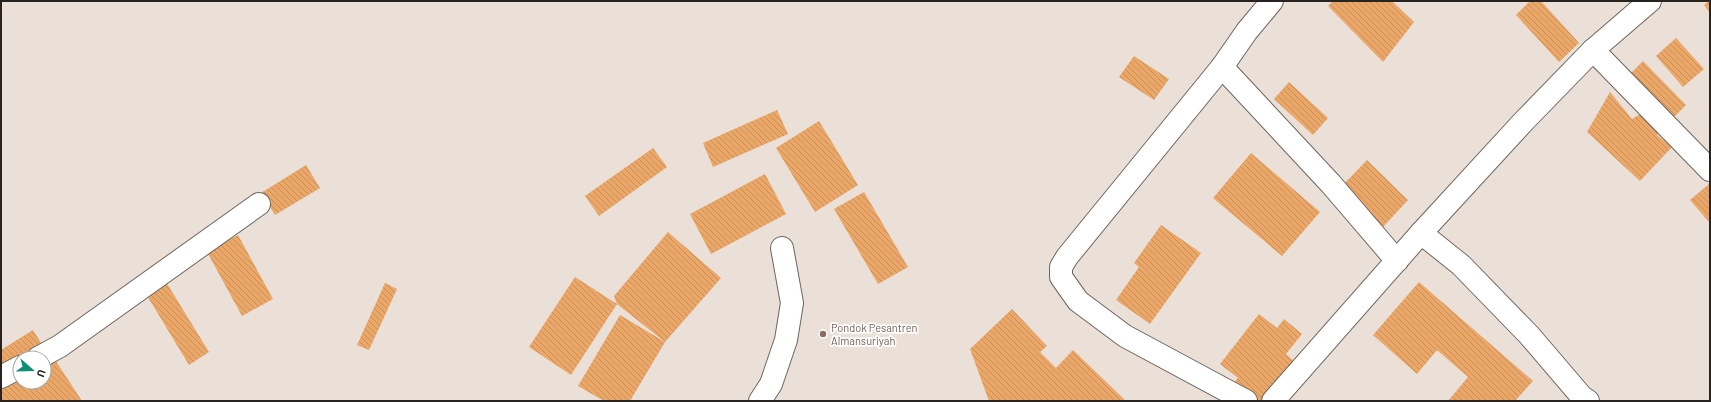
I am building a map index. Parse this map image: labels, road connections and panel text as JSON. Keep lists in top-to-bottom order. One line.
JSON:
{"places":["Pondok Pesantren Almansuriyah"],"north":"right"}
